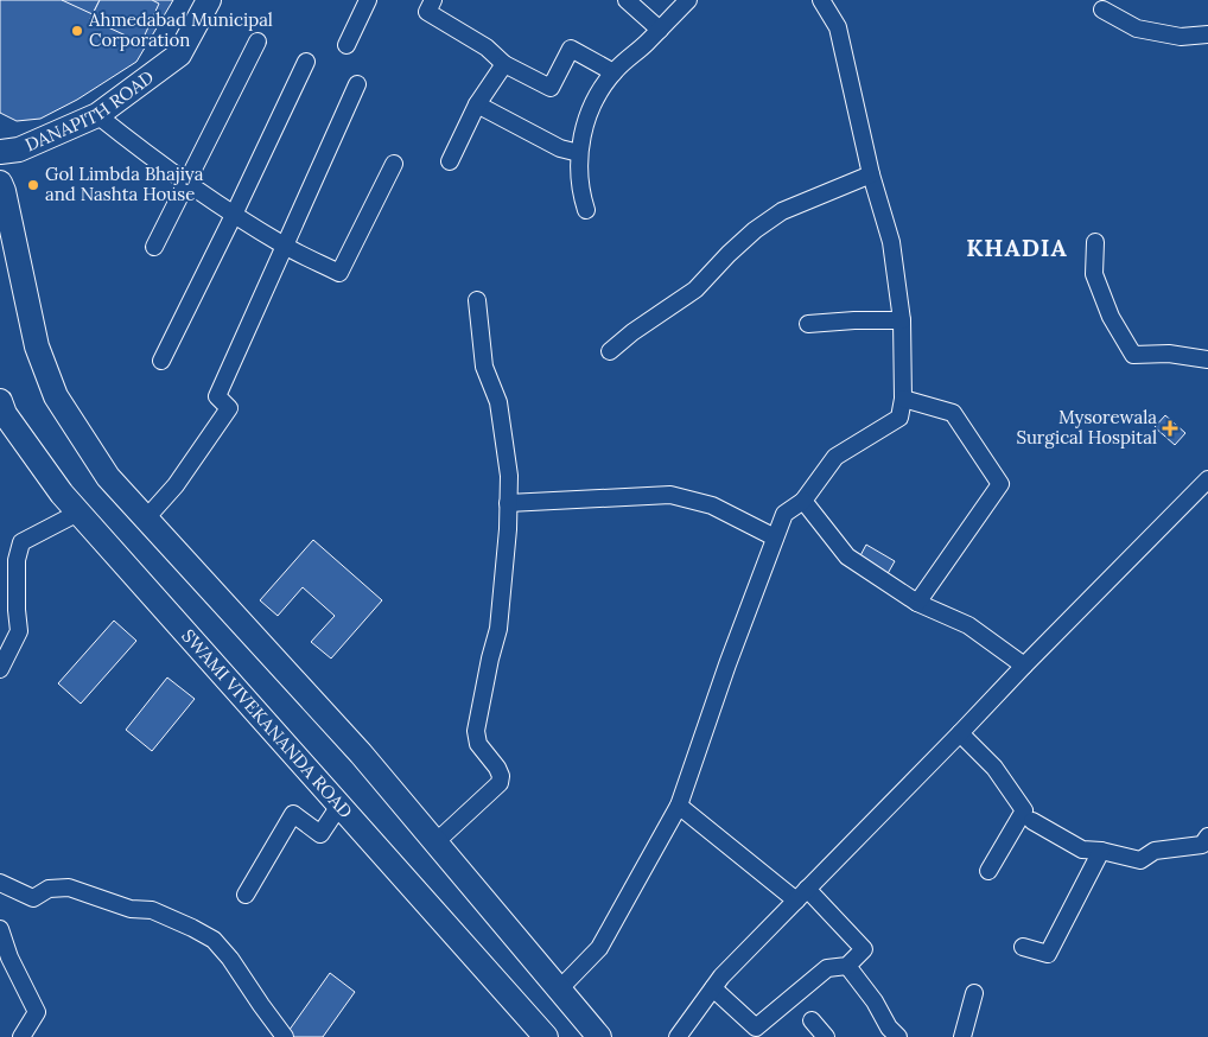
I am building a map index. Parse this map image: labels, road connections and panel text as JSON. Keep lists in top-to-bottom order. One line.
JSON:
{"streets":{"main road":["DANAPITH ROAD","SWAMI VIVEKANANDA ROAD"]},"districts":["KHADIA"],"places":{"other":["Ahmedabad Municipal Corporation","Gol Limbda Bhajiya and Nashta House"],"health":["Mysorewala Surgical Hospital"]}}
